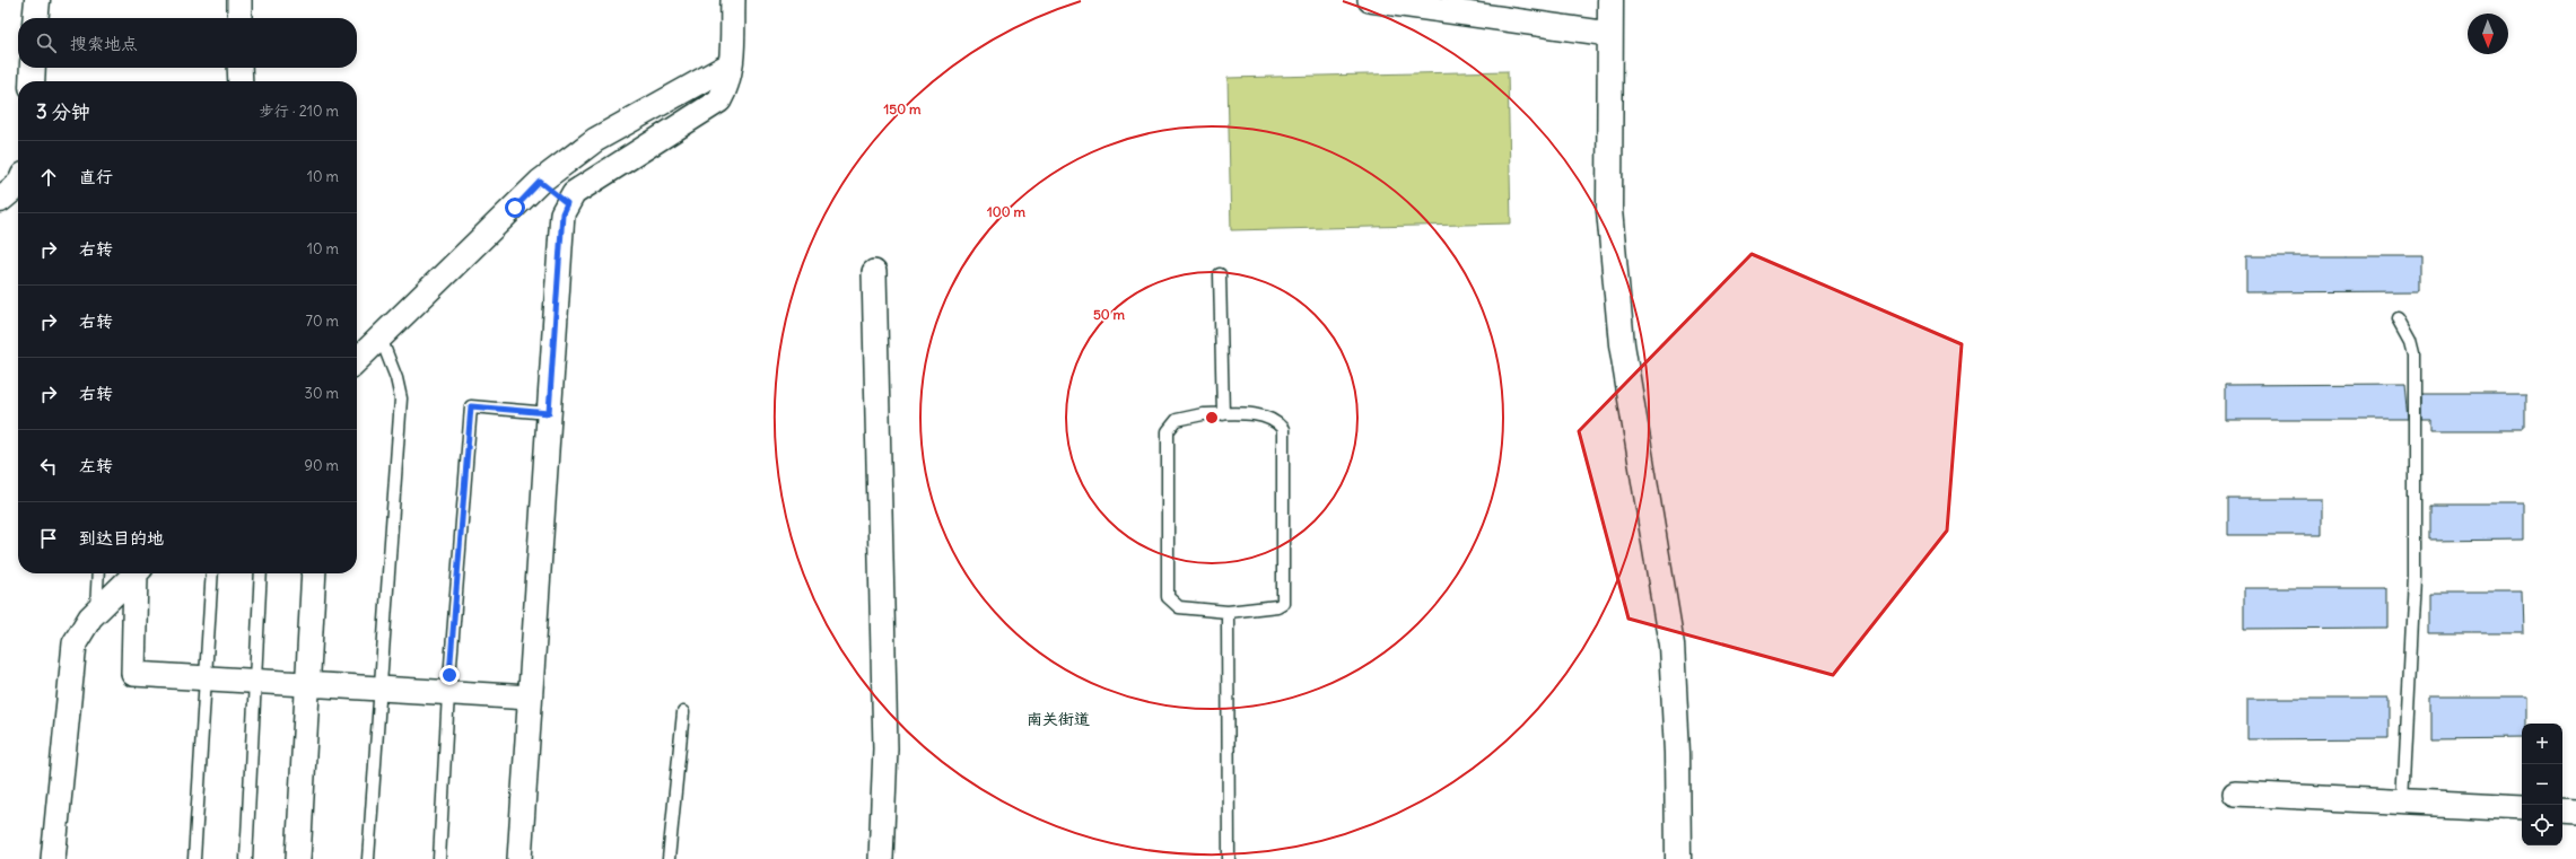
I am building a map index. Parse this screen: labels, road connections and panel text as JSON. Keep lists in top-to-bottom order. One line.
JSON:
{"districts":["南关街道"],"north":"bottom","page":{"search":"搜索地点","heading":["3 分钟","步行 · 210 m"],"list":[["直行","10 m"],["右转","10 m"],["右转","70 m"],["右转","30 m"],["左转","90 m"],"到达目的地"],"map_buttons":["+","−"]},"rings":["150 m","100 m","50 m"]}
